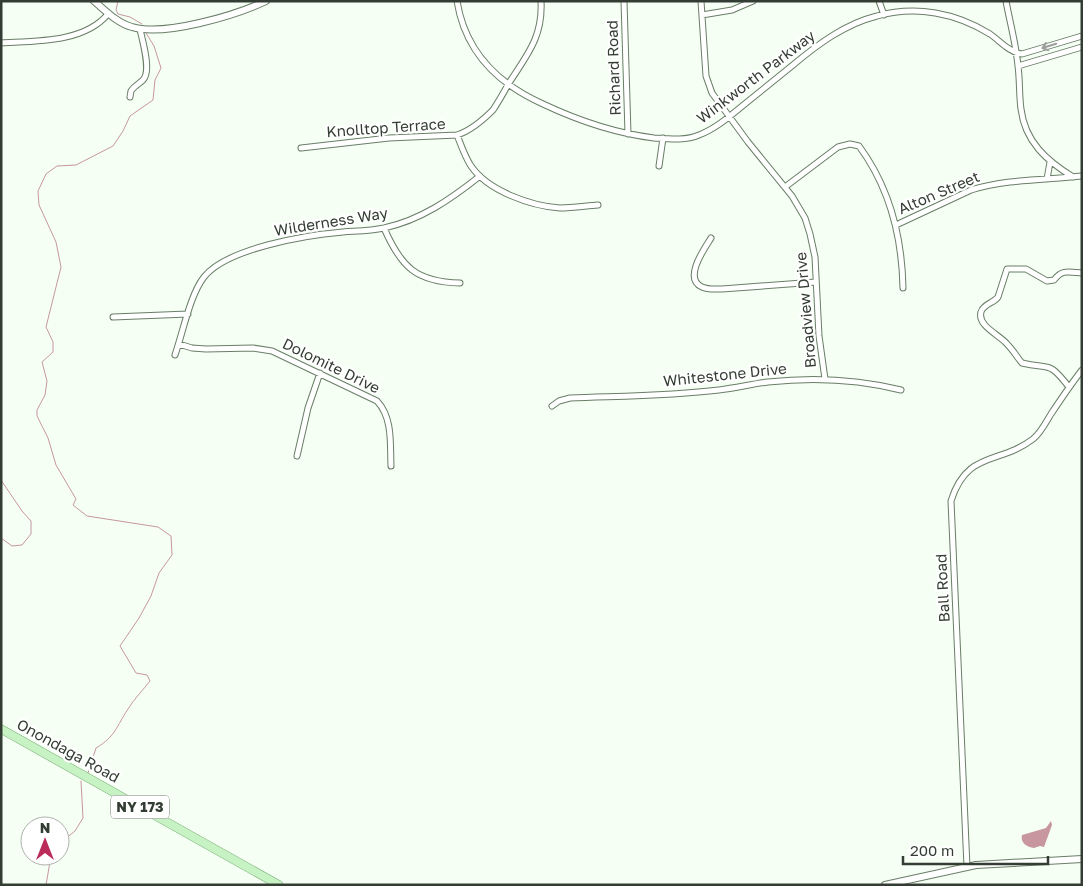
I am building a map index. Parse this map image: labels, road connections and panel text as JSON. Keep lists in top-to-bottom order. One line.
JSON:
{"streets":{"main road":["Onondaga Road","NY 173"],"street":["Richard Road","Winkworth Parkway","Knolltop Terrace","Alton Street","Wilderness Way","Broadview Drive","Dolomite Drive","Whitestone Drive","Ball Road"]},"crossings":[["Richard Road","Winkworth Parkway"],["Winkworth Parkway","Knolltop Terrace"],["Winkworth Parkway","Broadview Drive"],["Wilderness Way","Dolomite Drive"],["Broadview Drive","Whitestone Drive"]],"scale_bar":"200 m","north":"top"}
